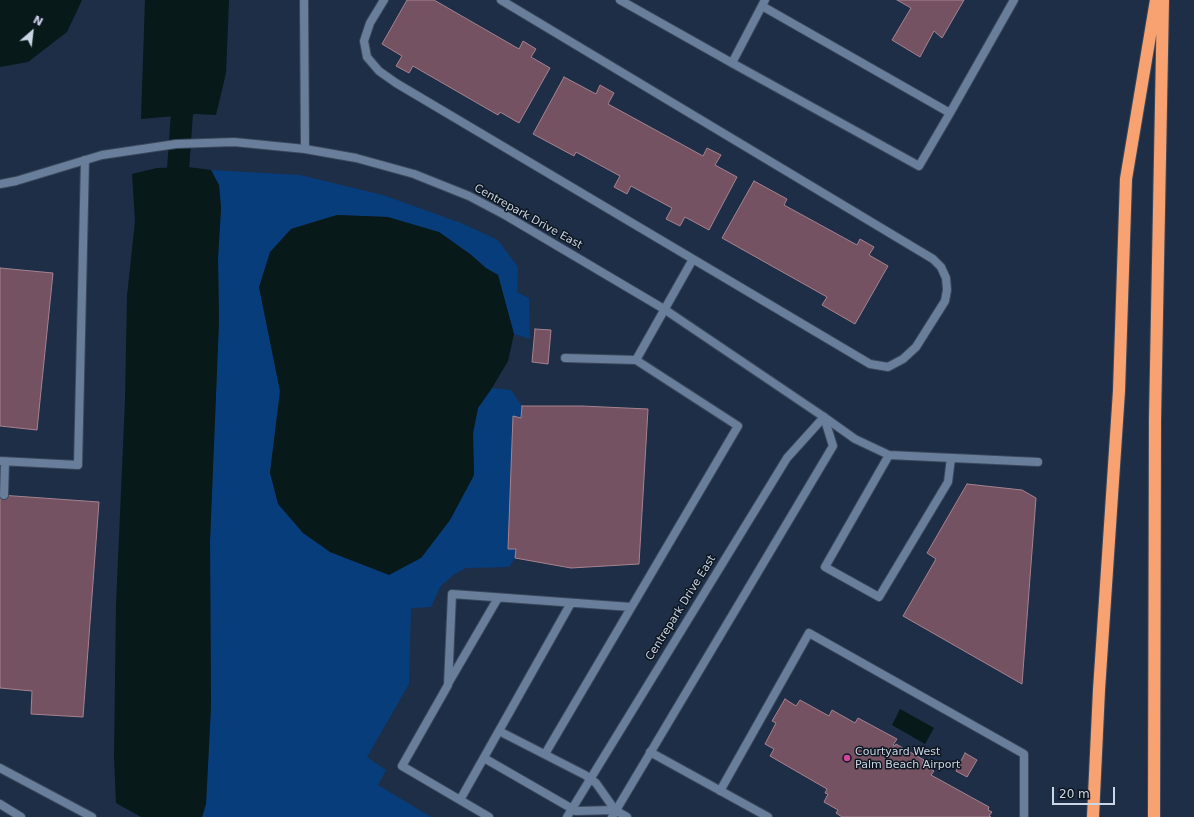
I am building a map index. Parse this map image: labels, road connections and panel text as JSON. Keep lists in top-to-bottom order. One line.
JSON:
{"streets":{"street":["Centrepark Drive East"]},"places":["Courtyard West Palm Beach Airport"],"scale_bar":"20 m","north":"top right"}
